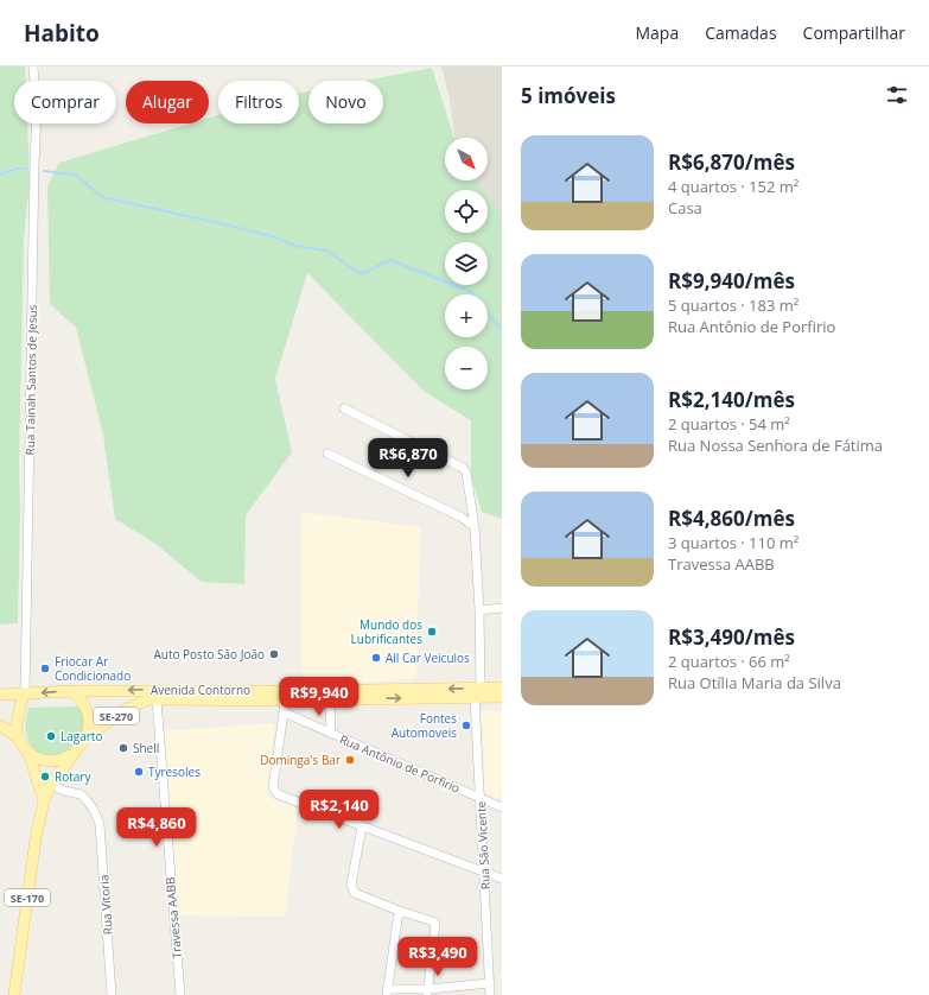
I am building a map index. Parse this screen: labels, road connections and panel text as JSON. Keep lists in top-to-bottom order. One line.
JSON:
{"streets":{"main road":["Avenida Contorno","SE-270","SE-170"],"street":["Rua Tainah Santos de Jesus","Rua Antônio de Porfirio","Rua São Vicente","Rua Vitoria","Travessa AABB"]},"crossings":[["Rua Tainah Santos de Jesus","Avenida Contorno"],["Rua Tainah Santos de Jesus","SE-270"],["Avenida Contorno","SE-270"],["Avenida Contorno","Rua São Vicente"],["Avenida Contorno","Travessa AABB"],["SE-270","Travessa AABB"],["Rua Antônio de Porfirio","Rua São Vicente"]],"places":["Mundo dos Lubrificantes","Auto Posto São João","All Car Veículos","Friocar Ar Condicionado","Fontes Automoveis","Lagarto","Shell","Dominga's Bar","Tyresoles","Rotary"],"north":"bottom right","page":{"header":"Habito","nav":["Mapa","Camadas","Compartilhar"],"heading":"5 imóveis","chip":["Comprar","Alugar","Filtros","Novo"],"list":[{"name":"R$6,870/mês","note":"4 quartos · 152 m² · Casa"},{"name":"R$9,940/mês","note":"5 quartos · 183 m² · Rua Antônio de Porfirio"},{"name":"R$2,140/mês","note":"2 quartos · 54 m² · Rua Nossa Senhora de Fátima"},{"name":"R$4,860/mês","note":"3 quartos · 110 m² · Travessa AABB"},{"name":"R$3,490/mês","note":"2 quartos · 66 m² · Rua Otília Maria da Silva"}],"map_buttons":["+","−"],"price":["R$6,870","R$9,940","R$2,140","R$4,860","R$3,490"]}}
